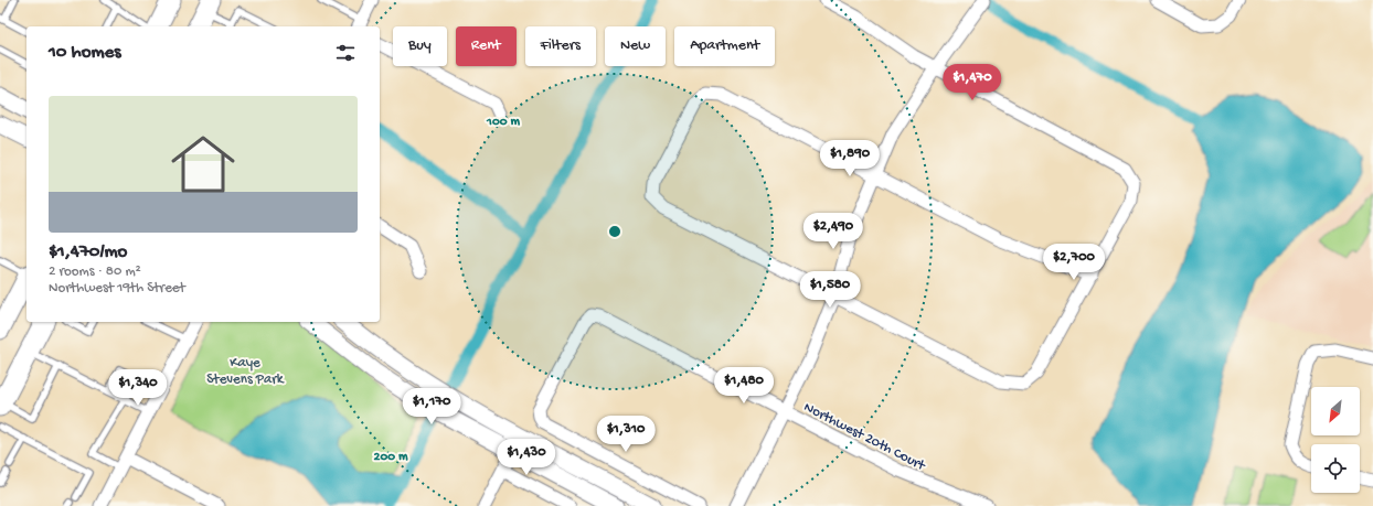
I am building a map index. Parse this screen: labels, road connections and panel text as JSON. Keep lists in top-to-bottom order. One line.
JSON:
{"streets":{"street":["Northwest 20th Court"]},"parks":["Kaye Stevens Park"],"north":"bottom left","page":{"chip":["Buy","Rent","Filters","New","Apartment"],"heading":"10 homes","price":["$1,470","$1,890","$2,490","$2,700","$1,580","$1,480","$1,340","$1,170","$1,310","$1,430"],"list":[{"name":"$1,470/mo","note":"2 rooms · 80 m² · Northwest 19th Street"}]},"rings":["100 m","200 m"]}
